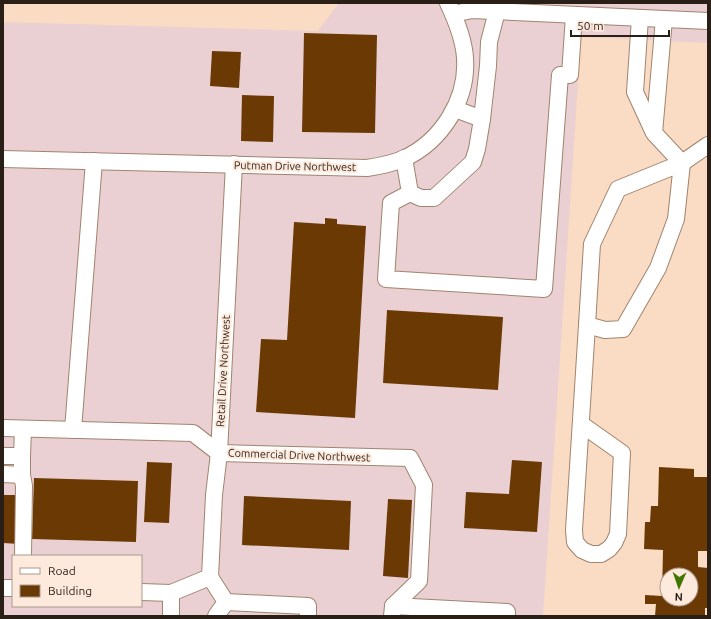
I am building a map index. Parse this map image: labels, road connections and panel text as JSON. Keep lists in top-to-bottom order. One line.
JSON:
{"streets":{"street":["Putman Drive Northwest","Retail Drive Northwest","Commercial Drive Northwest"]},"crossings":[["Putman Drive Northwest","Retail Drive Northwest"],["Retail Drive Northwest","Commercial Drive Northwest"]],"legend":["Road","Building"],"scale_bar":"50 m","north":"bottom"}
